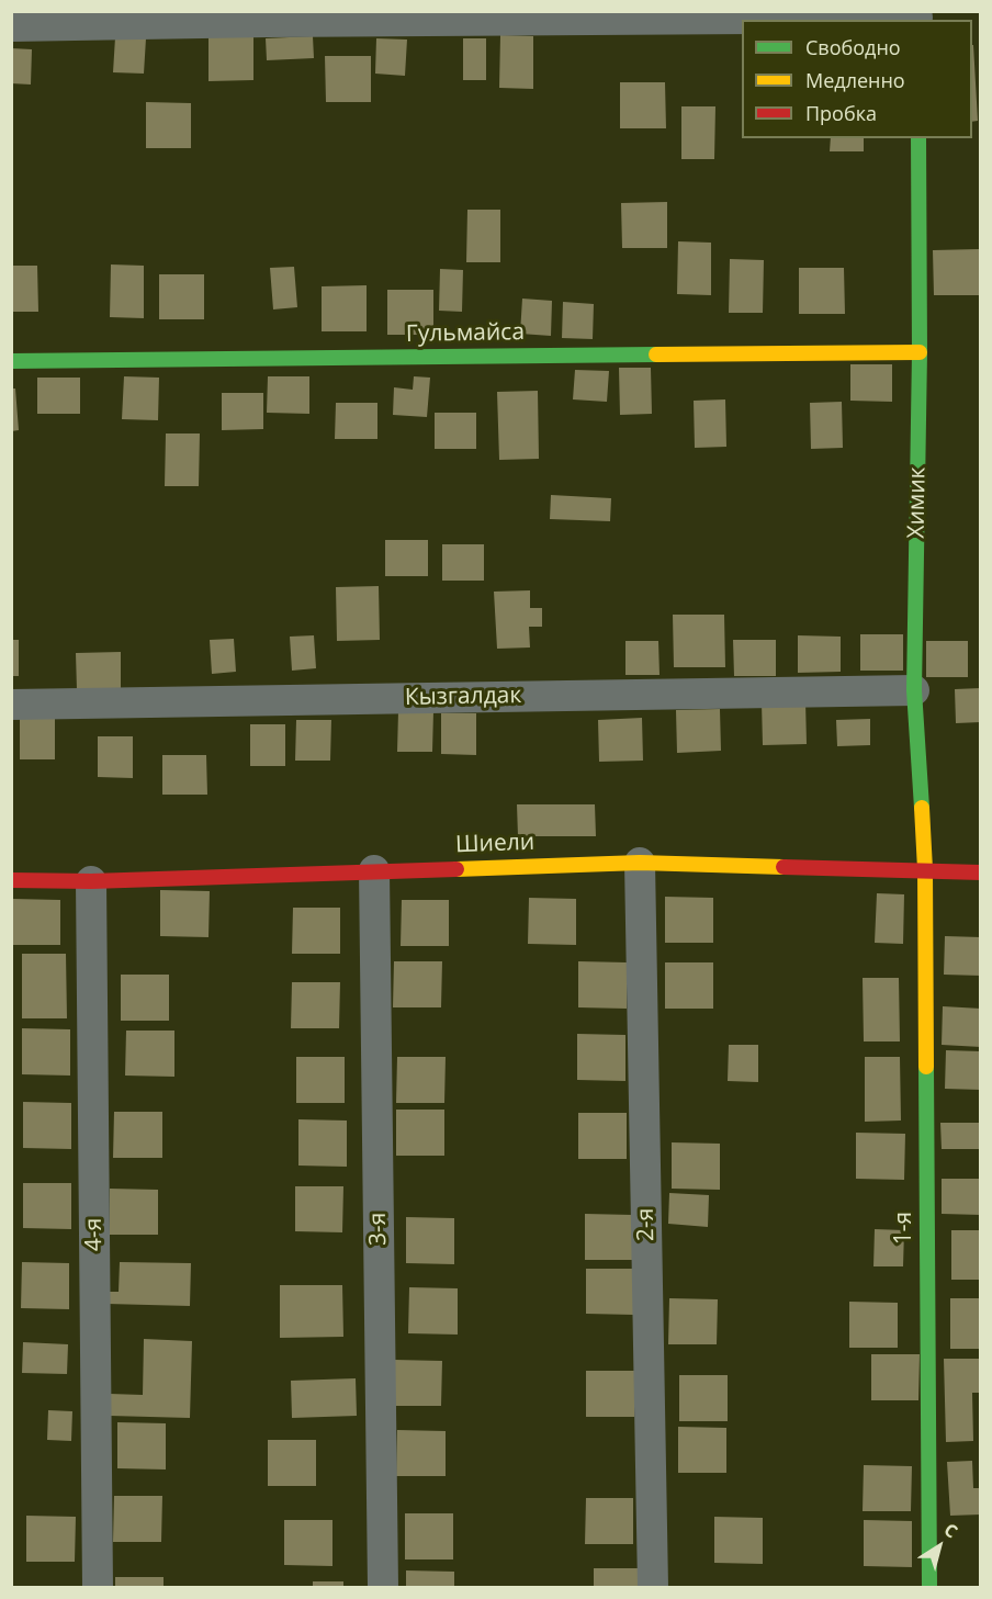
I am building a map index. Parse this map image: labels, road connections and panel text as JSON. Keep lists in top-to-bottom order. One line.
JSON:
{"streets":{"street":["Гульмайса","Химик","Кызгалдак","Шиели","2-я","1-я","3-я","4-я"]},"crossings":[["Гульмайса","Химик"],["Химик","Кызгалдак"],["Химик","Шиели"],["Химик","1-я"],["Шиели","2-я"],["Шиели","1-я"],["Шиели","3-я"],["Шиели","4-я"]],"legend":["Свободно","Медленно","Пробка"],"north":"top right"}
